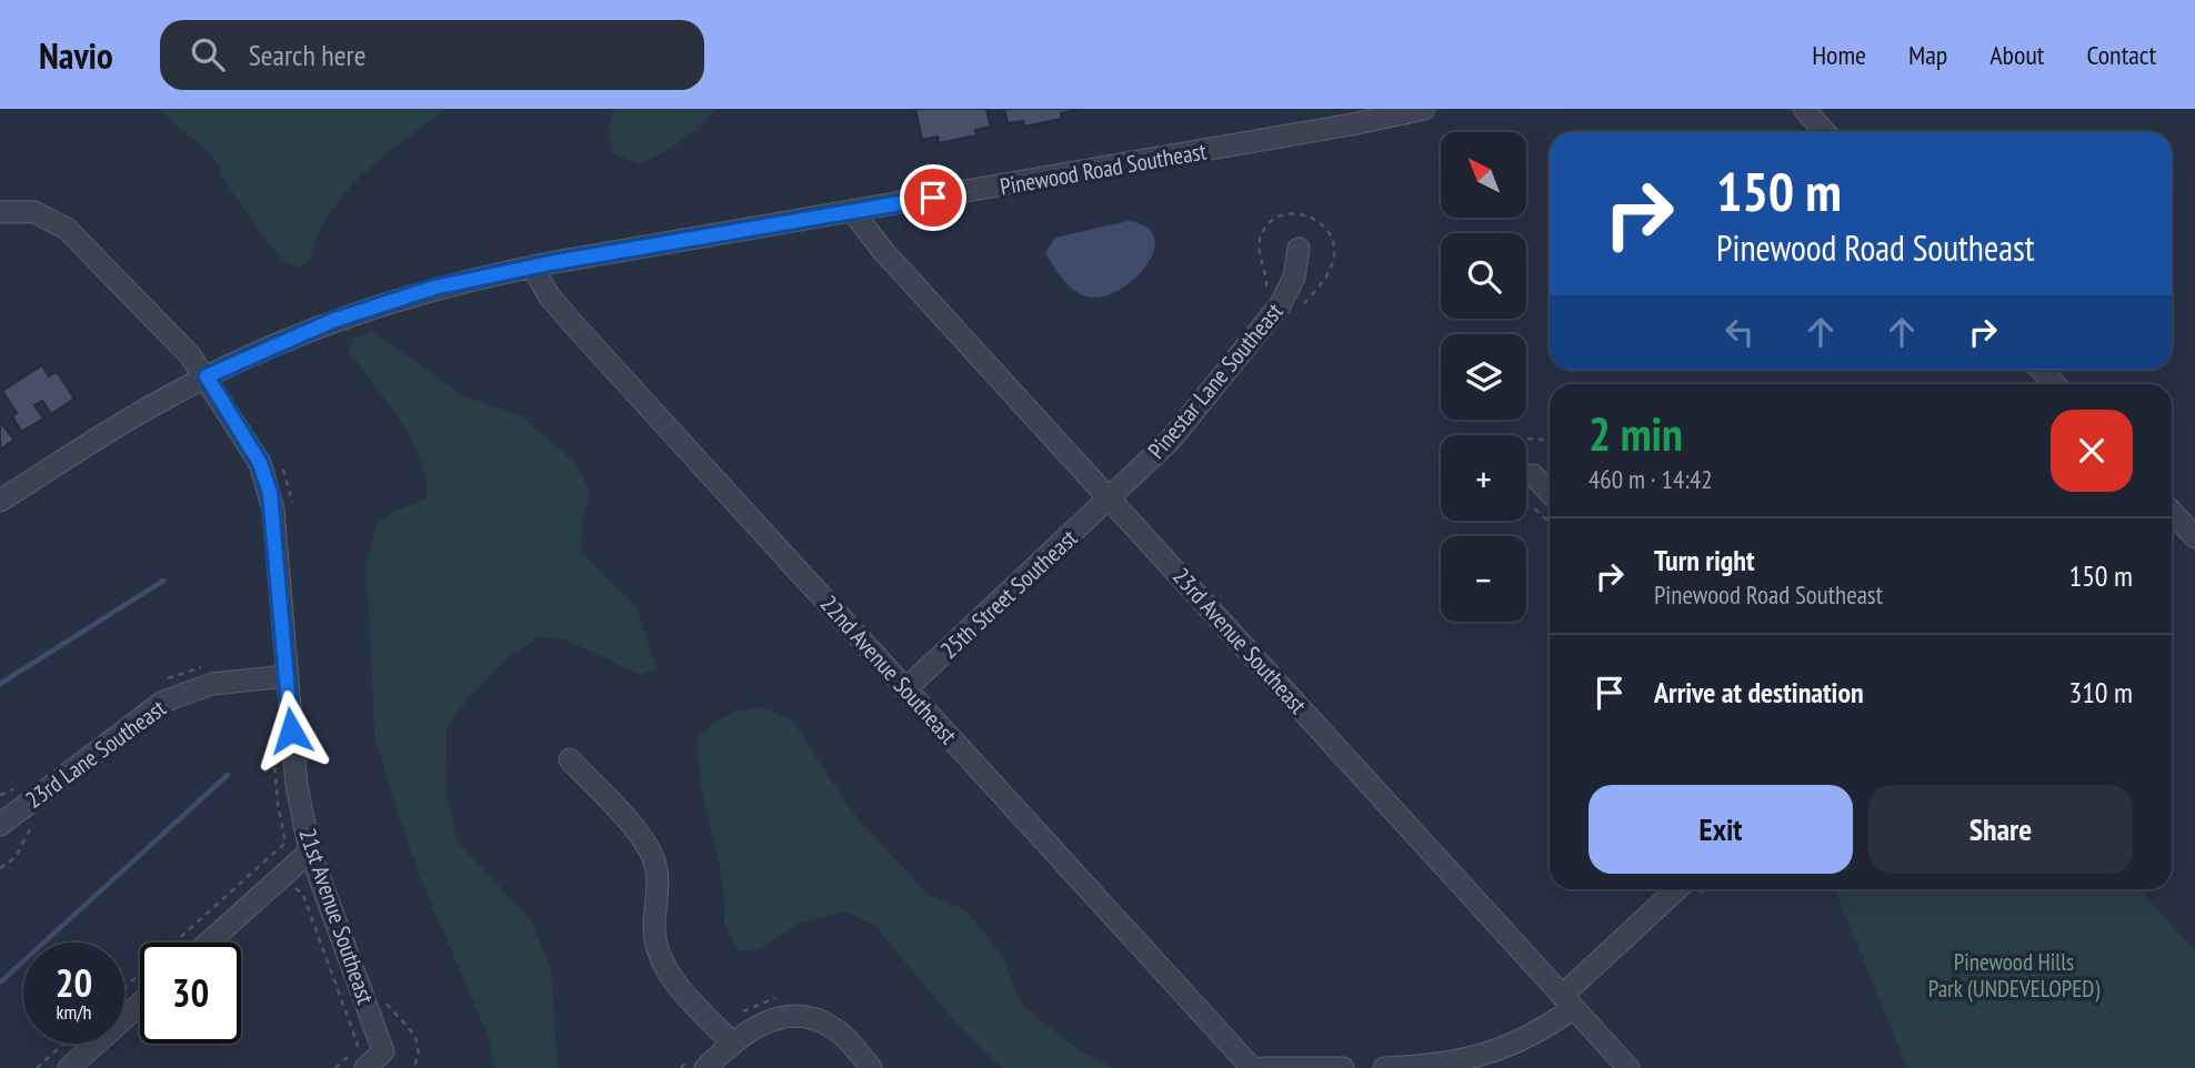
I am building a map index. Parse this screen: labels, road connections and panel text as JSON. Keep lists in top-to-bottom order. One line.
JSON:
{"streets":{"street":["Pinewood Road Southeast","Pinestar Lane Southeast","25th Street Southeast","23rd Avenue Southeast","22nd Avenue Southeast","23rd Lane Southeast","21st Avenue Southeast"]},"crossings":[["Pinewood Road Southeast","23rd Avenue Southeast"],["Pinewood Road Southeast","22nd Avenue Southeast"],["Pinewood Road Southeast","21st Avenue Southeast"],["Pinestar Lane Southeast","25th Street Southeast"],["Pinestar Lane Southeast","23rd Avenue Southeast"],["25th Street Southeast","23rd Avenue Southeast"],["25th Street Southeast","22nd Avenue Southeast"],["23rd Lane Southeast","21st Avenue Southeast"]],"parks":["Pinewood Hills Park (UNDEVELOPED)"],"north":"top left","page":{"header":"Navio","search":"Search here","nav":["Home","Map","About","Contact"],"map_buttons":["+","−"],"turn":["150 m","Pinewood Road Southeast"],"heading":["2 min","460 m · 14:42"],"list":[{"name":"Turn right","note":"Pinewood Road Southeast","value":"150 m"},{"name":"Arrive at destination","value":"310 m"}],"buttons":["Exit","Share"],"speed":"20 km/h","limit":"30"}}
